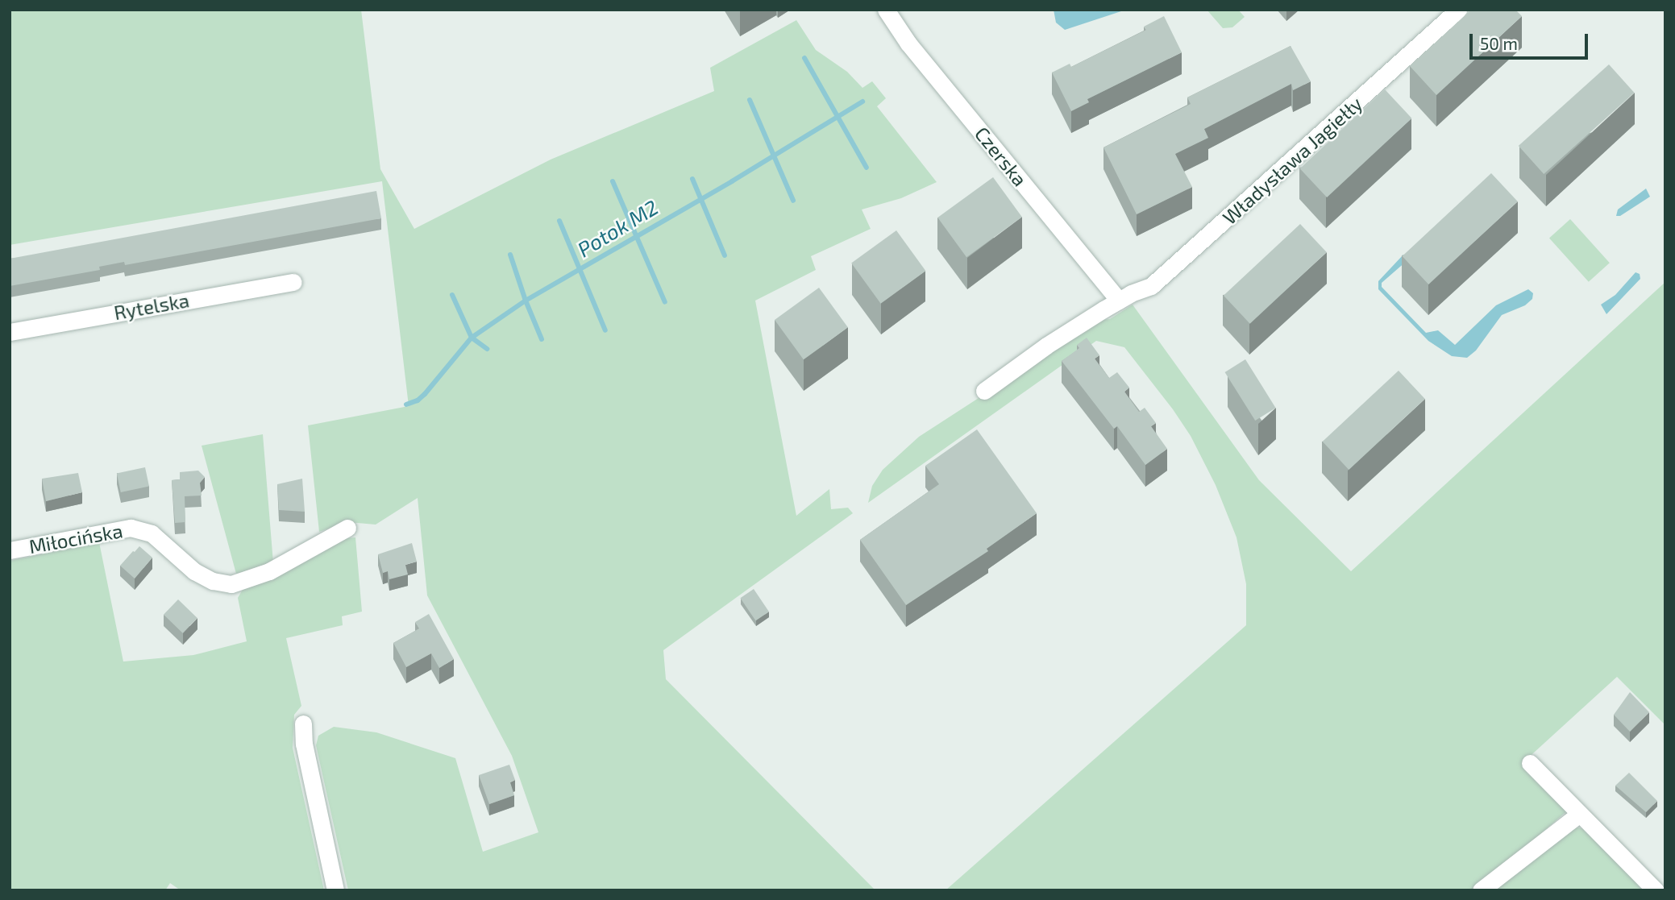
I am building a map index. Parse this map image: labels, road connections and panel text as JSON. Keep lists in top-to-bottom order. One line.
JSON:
{"streets":{"street":["Czerska","Władysława Jagiełły","Rytelska","Miłocińska"]},"crossings":[["Czerska","Władysława Jagiełły"]],"water":["Potok M2"],"scale_bar":"50 m"}
